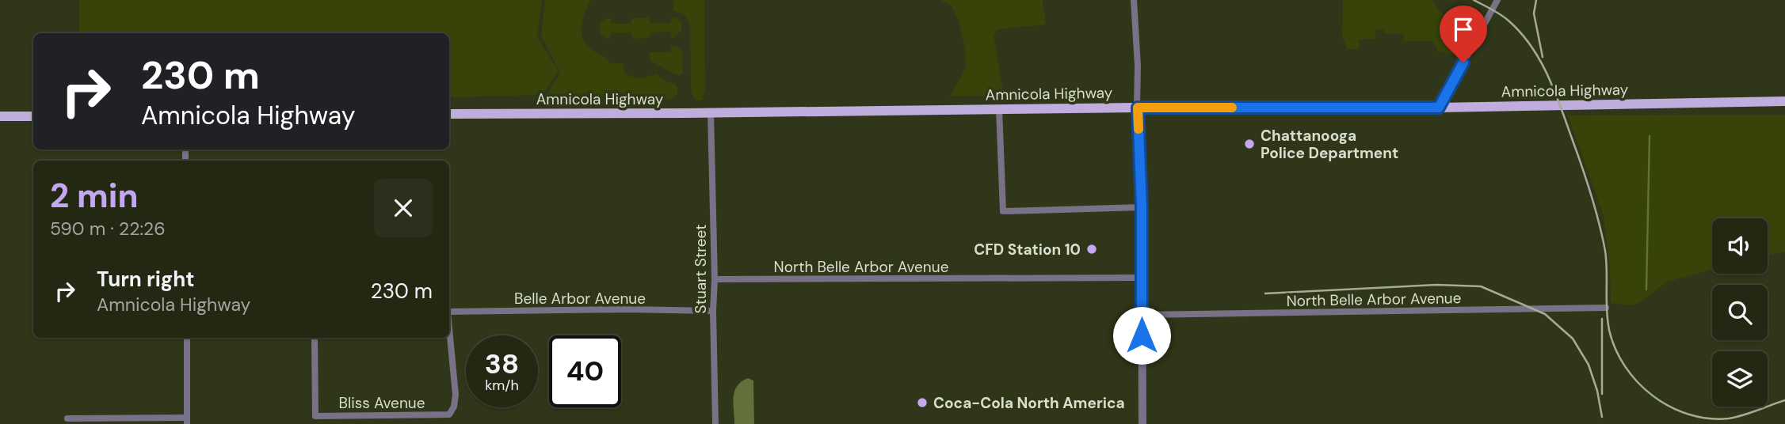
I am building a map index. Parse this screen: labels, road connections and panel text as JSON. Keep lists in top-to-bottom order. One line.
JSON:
{"streets":{"main road":["Amnicola Highway"],"street":["North Belle Arbor Avenue","Stuart Street","Belle Arbor Avenue","Bliss Avenue"]},"crossings":[["Amnicola Highway","Stuart Street"],["North Belle Arbor Avenue","Stuart Street"],["Stuart Street","Belle Arbor Avenue"]],"places":["Chattanooga Police Department","CFD Station 10","Coca-Cola North America"],"page":{"turn":["230 m","Amnicola Highway"],"heading":["2 min","590 m · 22:26"],"list":[{"name":"Turn right","note":"Amnicola Highway","value":"230 m"}],"speed":"38 km/h","limit":"40"}}
